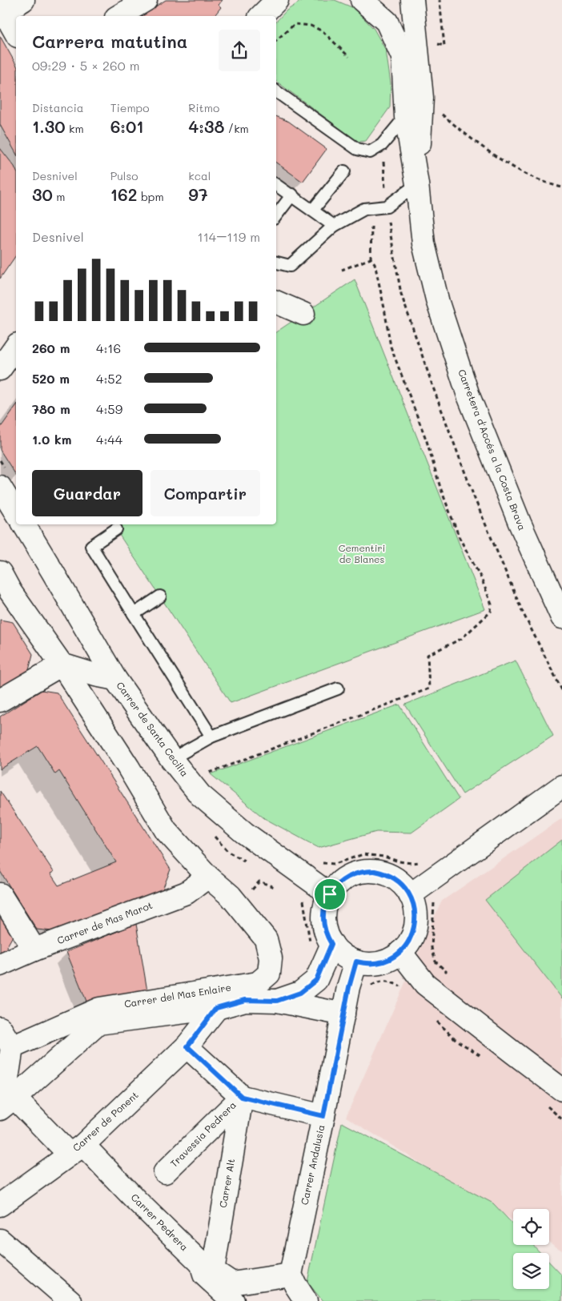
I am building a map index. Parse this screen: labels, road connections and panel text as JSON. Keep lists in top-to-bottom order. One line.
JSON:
{"streets":{"street":["Carretera d'Accés a la Costa Brava","Carrer de Santa Cecilia","Carrer de Mas Marot","Carrer del Mas Enlaire","Carrer de Ponent","Travessia Pedrera","Carrer Andalusia","Carrer Alt","Carrer Pedrera"]},"crossings":[["Carrer de Santa Cecilia","Carrer del Mas Enlaire"],["Carrer de Santa Cecilia","Carrer Andalusia"],["Carrer de Mas Marot","Carrer del Mas Enlaire"],["Carrer del Mas Enlaire","Carrer de Ponent"],["Carrer del Mas Enlaire","Carrer Andalusia"],["Carrer del Mas Enlaire","Carrer Pedrera"],["Carrer de Ponent","Carrer Pedrera"],["Travessia Pedrera","Carrer Alt"],["Carrer Andalusia","Carrer Alt"]],"parks":["Cementiri de Blanes"],"page":{"heading":["Carrera matutina","09:29 · 5 × 260 m"],"stats":[["Distancia","1.30 km"],["Tiempo","6:01"],["Ritmo","4:38 /km"],["Desnivel","30 m"],["Pulso","162 bpm"],["kcal","97"]],"chart":["Desnivel","114–119 m"],"list":[{"name":"260 m","note":"4:16"},{"name":"520 m","note":"4:52"},{"name":"780 m","note":"4:59"},{"name":"1.0 km","note":"4:44"}],"buttons":["Guardar","Compartir"]}}
